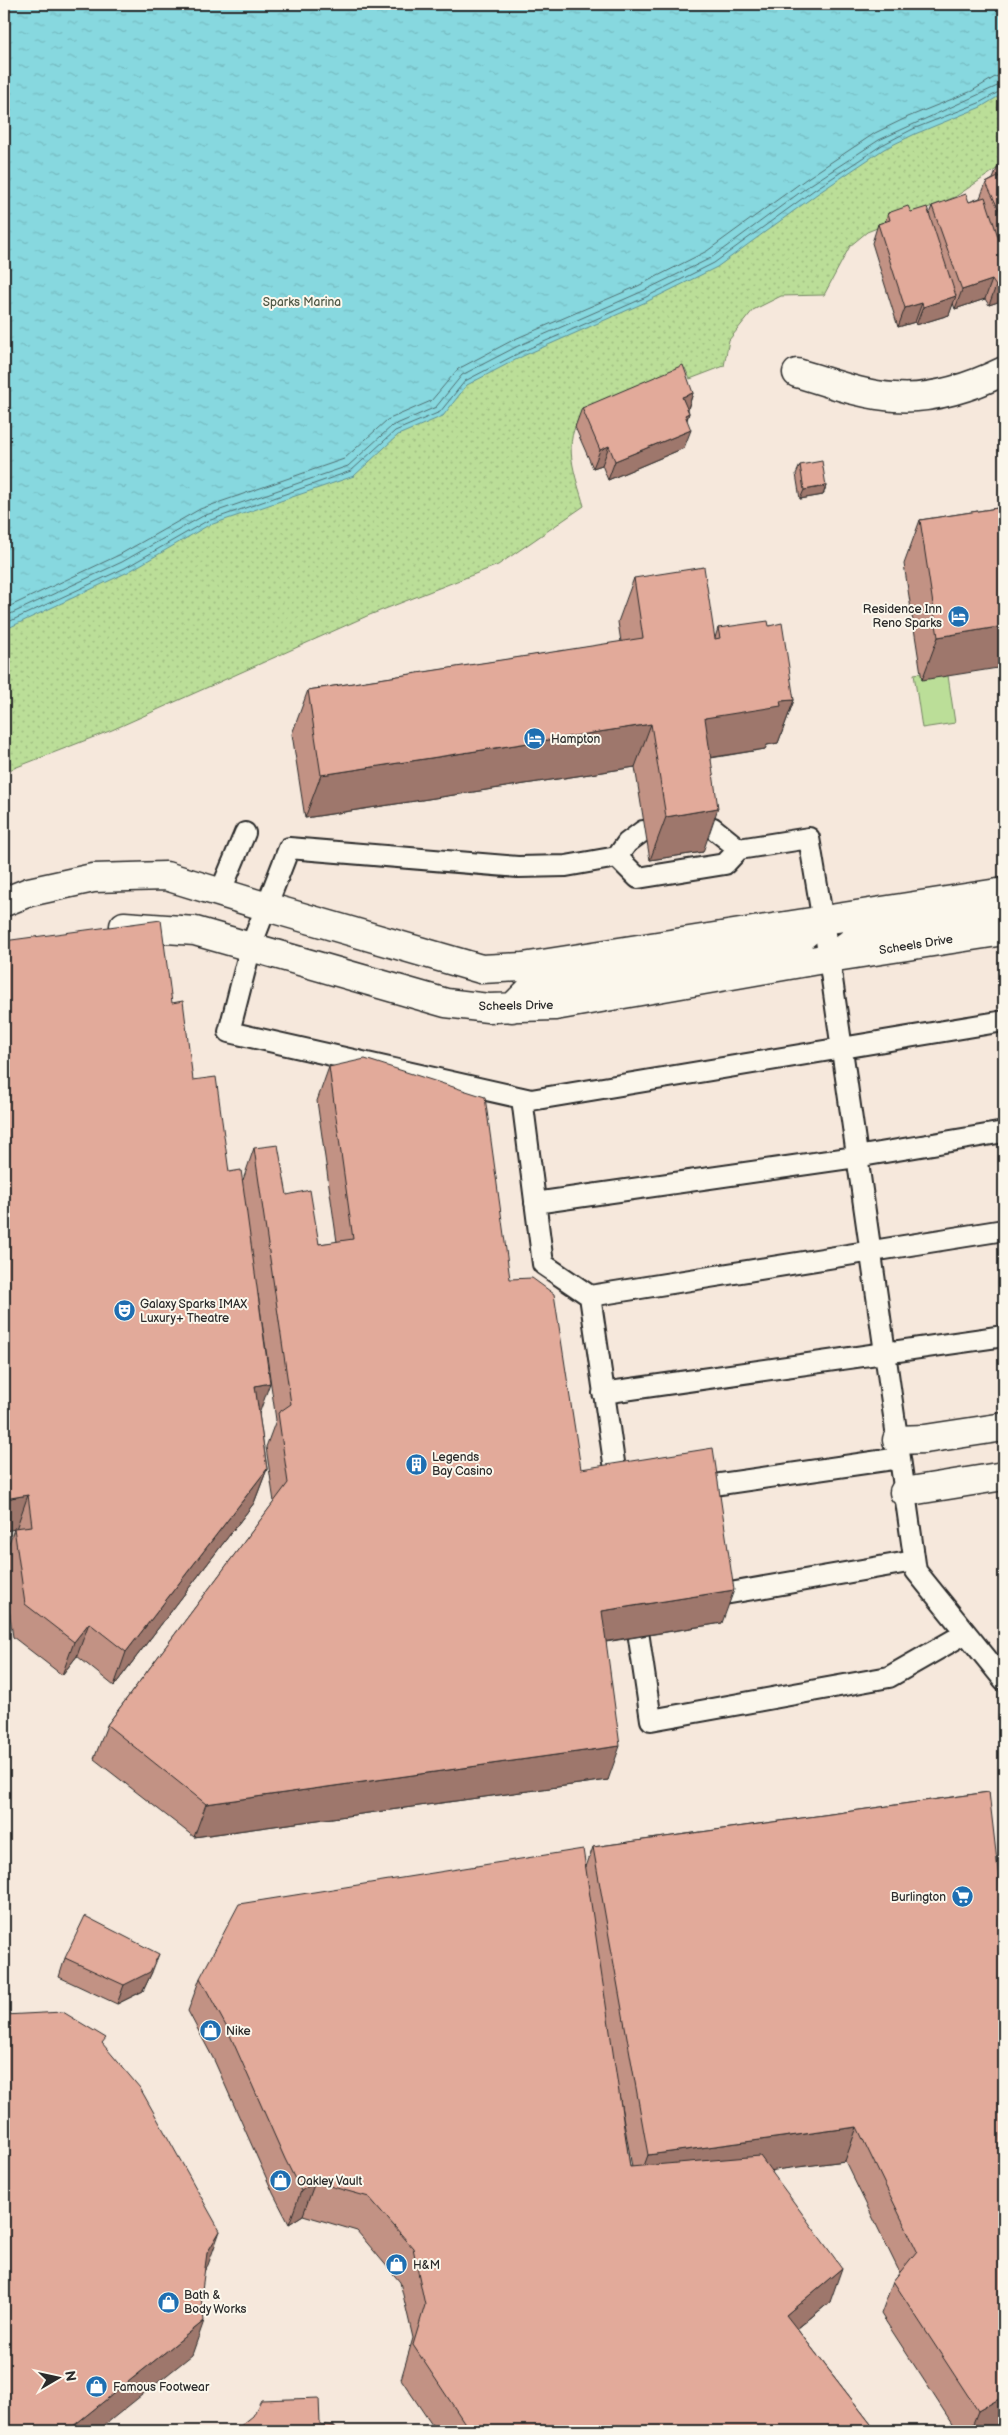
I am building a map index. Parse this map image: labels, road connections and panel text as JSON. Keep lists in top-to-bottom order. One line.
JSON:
{"streets":{"street":["Scheels Drive"]},"parks":["Sparks Marina"],"places":{"hotel":["Residence Inn Reno Sparks","Hampton"],"theatre":["Galaxy Sparks IMAX Luxury+ Theatre"],"building":["Legends Bay Casino"],"supermarket":["Burlington"],"shop":["Nike","Oakley Vault","H&M","Bath & Body Works","Famous Footwear"]},"north":"right"}
